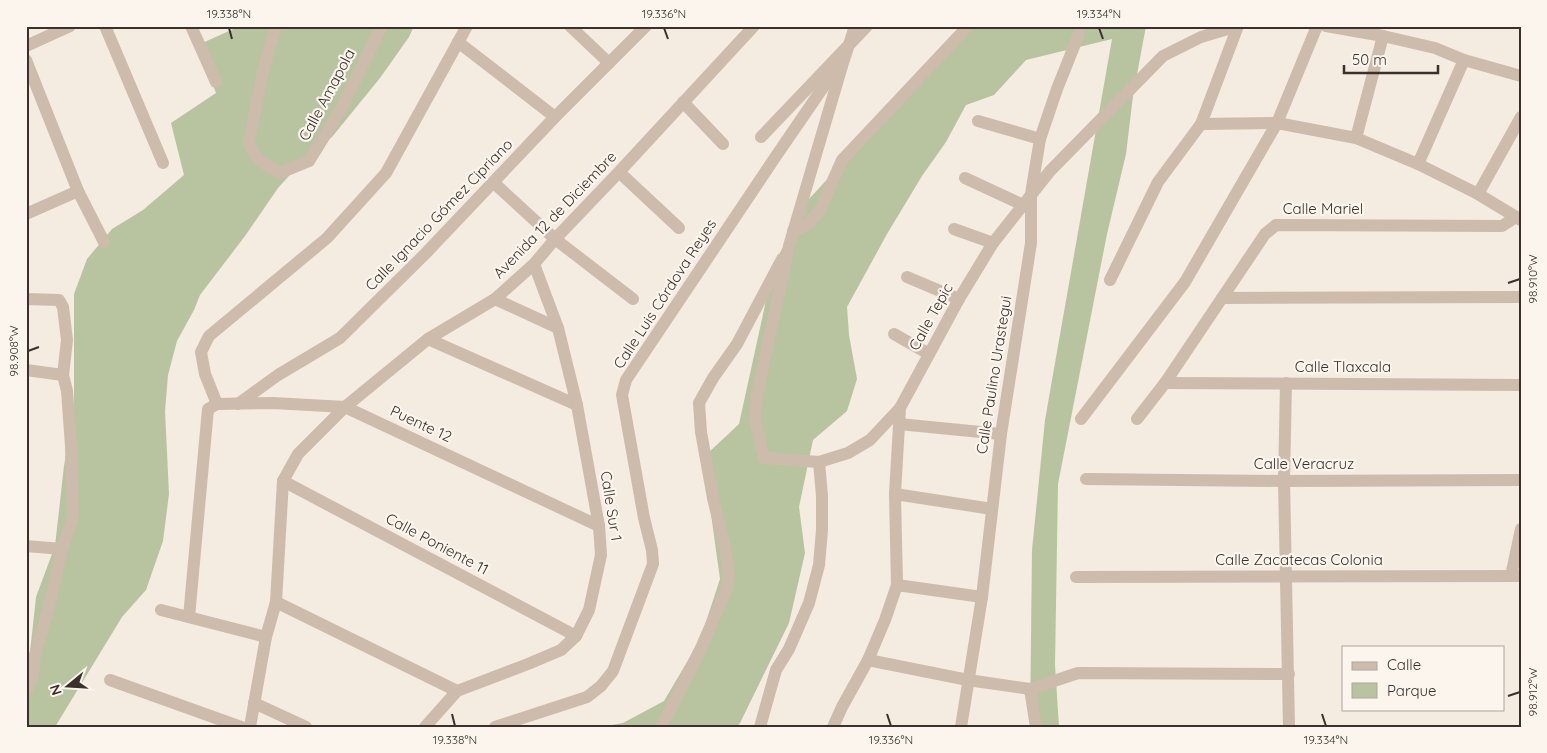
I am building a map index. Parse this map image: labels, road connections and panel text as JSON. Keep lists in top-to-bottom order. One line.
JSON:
{"streets":{"street":["Calle Amapola","Calle Mariel","Calle Ignacio Gómez Cipriano","Avenida 12 de Diciembre","Calle Luis Córdova Reyes","Calle Tepic","Calle Tlaxcala","Calle Paulino Urastegui","Puente 12","Calle Veracruz","Calle Sur 1","Calle Poniente 11","Calle Zacatecas Colonia"]},"crossings":[["Calle Mariel","Calle Tlaxcala"],["Calle Ignacio Gómez Cipriano","Puente 12"],["Avenida 12 de Diciembre","Puente 12"],["Avenida 12 de Diciembre","Calle Sur 1"],["Avenida 12 de Diciembre","Calle Poniente 11"],["Calle Tepic","Calle Paulino Urastegui"],["Puente 12","Calle Sur 1"],["Calle Sur 1","Calle Poniente 11"]],"legend":["Calle","Parque"],"scale_bar":"50 m","north":"left","coordinates":["19.338°N","19.336°N","19.334°N","98.910°W","98.908°W","98.912°W"]}
